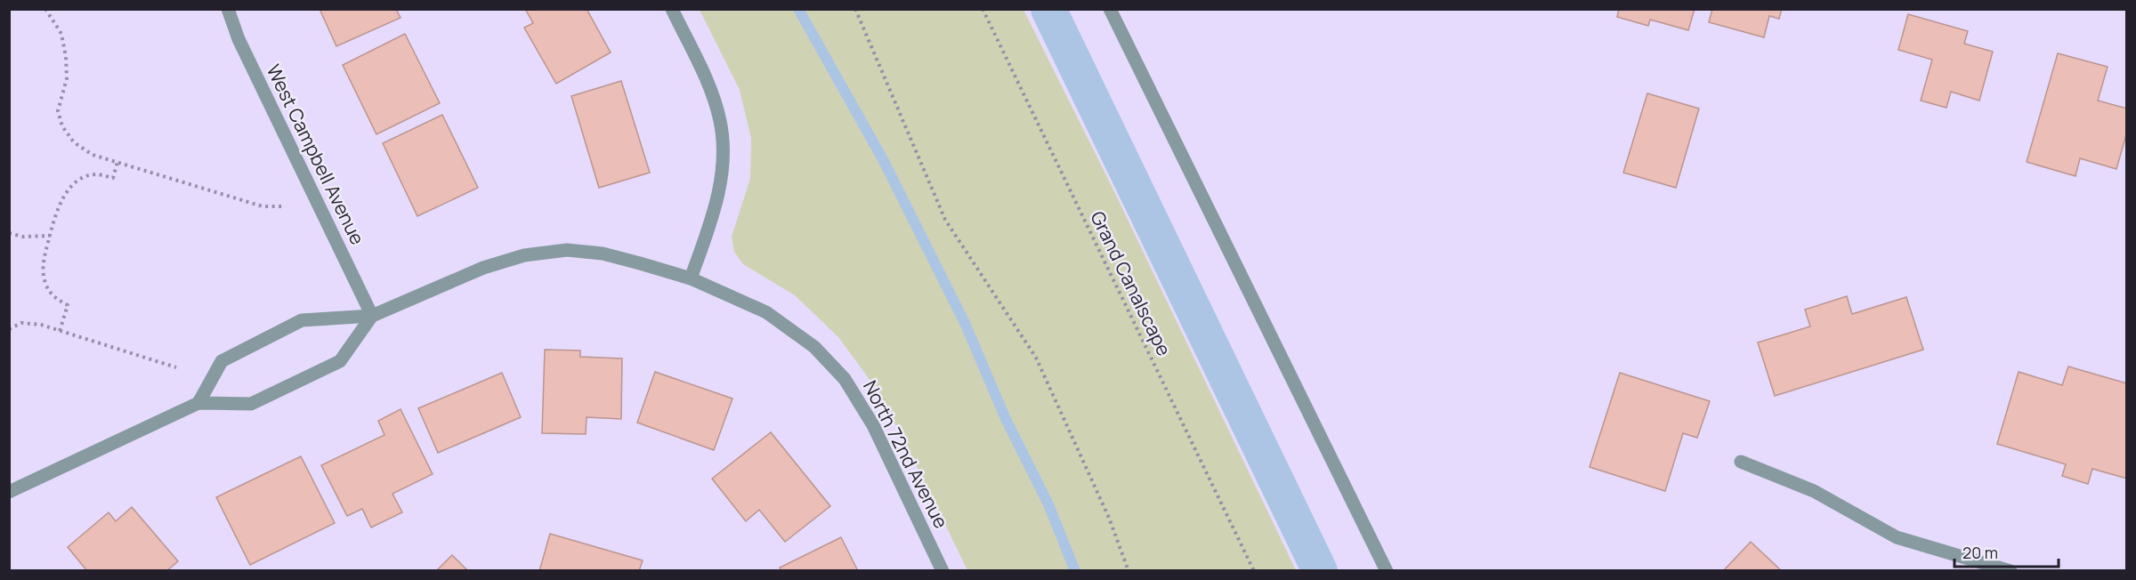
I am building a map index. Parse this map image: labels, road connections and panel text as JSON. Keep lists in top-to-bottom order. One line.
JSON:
{"streets":{"street":["West Campbell Avenue","North 72nd Avenue"],"path":["Grand Canalscape"]},"crossings":[["West Campbell Avenue","North 72nd Avenue"]],"scale_bar":"20 m"}
